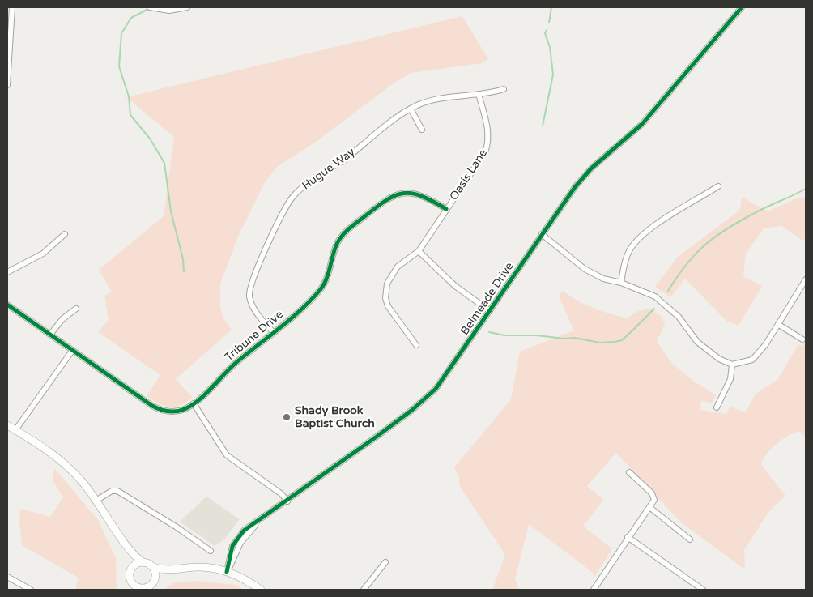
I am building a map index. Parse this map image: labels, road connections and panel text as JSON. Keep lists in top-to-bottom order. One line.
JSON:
{"streets":{"street":["Hugue Way","Oasis Lane","Belmeade Drive","Tribune Drive"]},"crossings":[["Hugue Way","Oasis Lane"],["Hugue Way","Tribune Drive"],["Oasis Lane","Tribune Drive"]],"places":["Shady Brook Baptist Church"]}
